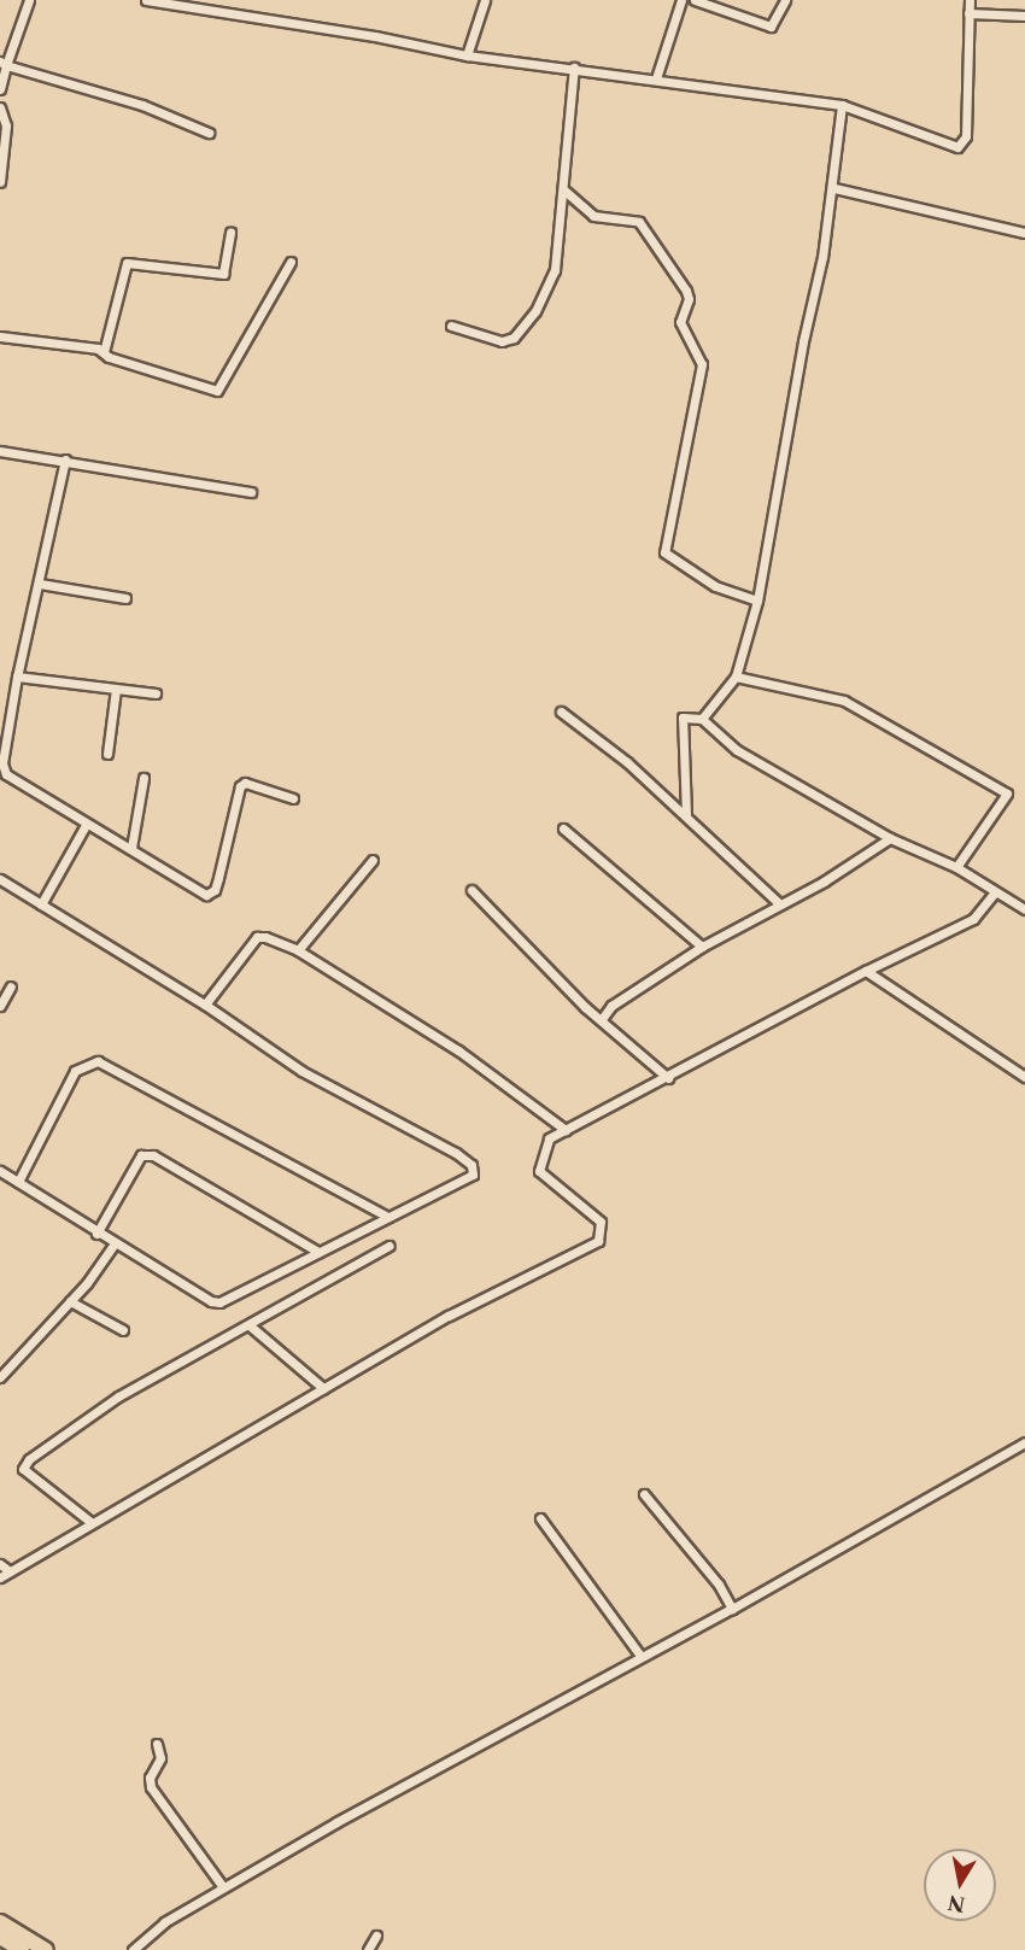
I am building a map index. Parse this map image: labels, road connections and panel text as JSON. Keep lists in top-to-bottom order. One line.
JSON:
{"north":"bottom"}
